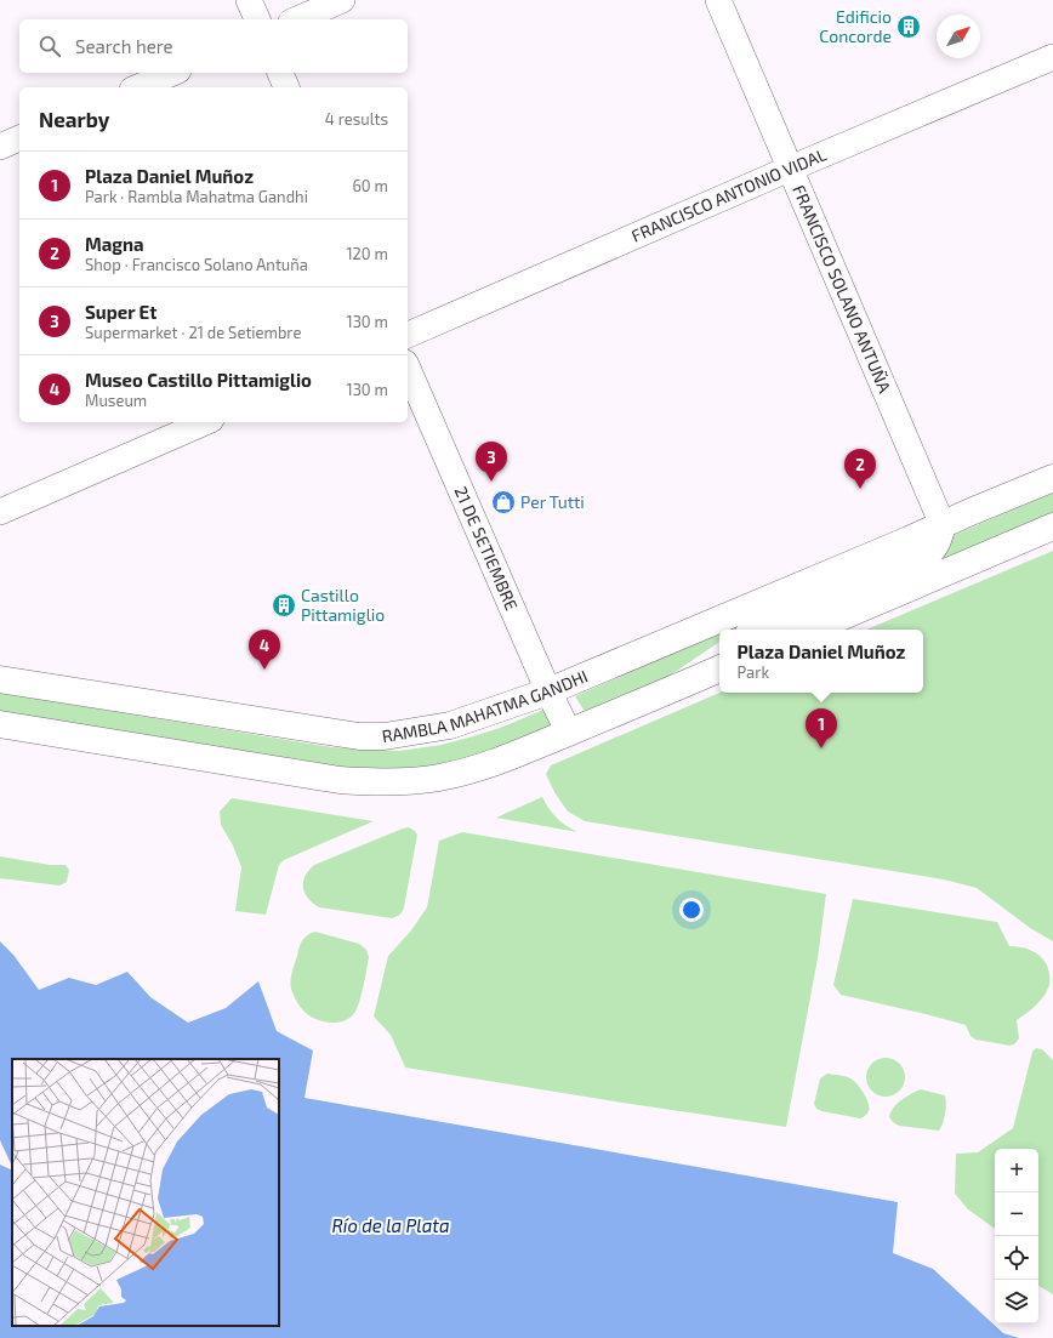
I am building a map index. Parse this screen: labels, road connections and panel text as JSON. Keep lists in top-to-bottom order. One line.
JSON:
{"streets":{"main road":["RAMBLA MAHATMA GANDHI"],"street":["FRANCISCO ANTONIO VIDAL","FRANCISCO SOLANO ANTUÑA","21 DE SETIEMBRE"]},"crossings":[["FRANCISCO ANTONIO VIDAL","FRANCISCO SOLANO ANTUÑA"],["FRANCISCO SOLANO ANTUÑA","RAMBLA MAHATMA GANDHI"],["21 DE SETIEMBRE","RAMBLA MAHATMA GANDHI"]],"water":["Río de la Plata"],"places":{"building":["Edificio Concorde","Castillo Pittamiglio"],"shop":["Per Tutti"]},"north":"top right","page":{"search":"Search here","heading":["Nearby","4 results"],"list":[{"mark":"1","name":"Plaza Daniel Muñoz","note":"Park · Rambla Mahatma Gandhi","value":"60 m"},{"mark":"2","name":"Magna","note":"Shop · Francisco Solano Antuña","value":"120 m"},{"mark":"3","name":"Super Et","note":"Supermarket · 21 de Setiembre","value":"130 m"},{"mark":"4","name":"Museo Castillo Pittamiglio","note":"Museum","value":"130 m"}],"pins":["3","2","4","1"],"popup":["Plaza Daniel Muñoz","Park"],"map_buttons":["+","−"]}}
